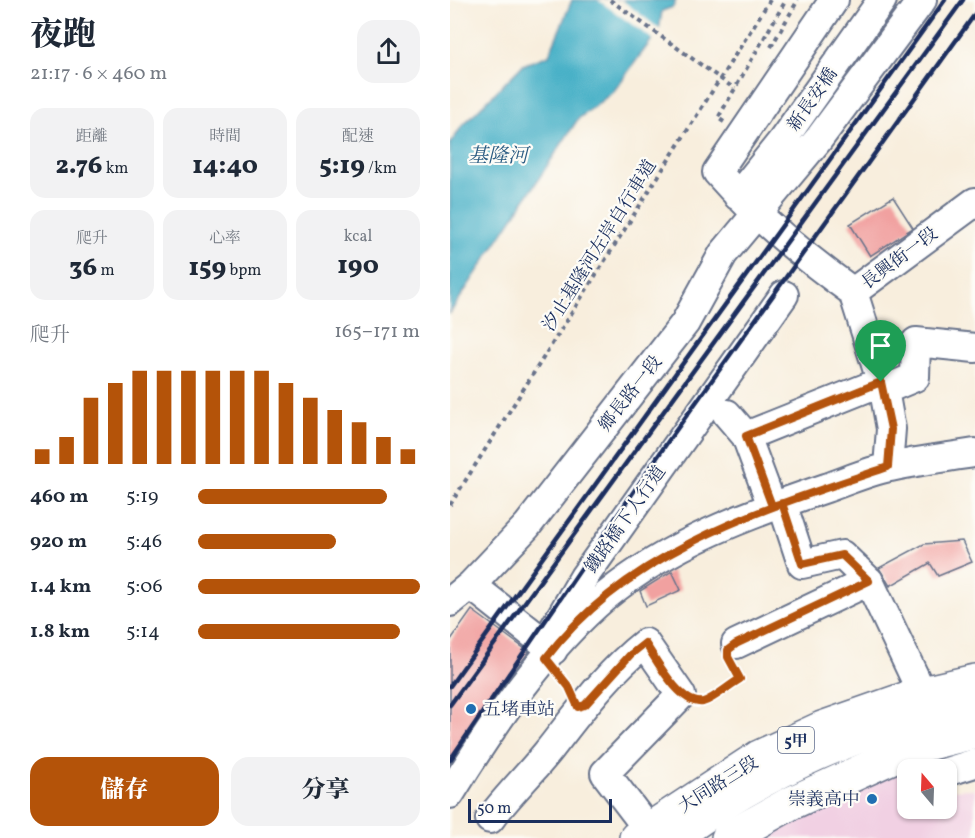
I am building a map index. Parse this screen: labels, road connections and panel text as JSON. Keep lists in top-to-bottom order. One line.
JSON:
{"streets":{"main road":["5甲","大同路三段"],"street":["新長安橋","長興街一段","鄉長路一段","鐵路橋下人行道"],"path":["汐止基隆河左岸自行車道"]},"crossings":[["新長安橋","鄉長路一段"]],"water":["基隆河"],"places":["五堵車站","崇義高中"],"scale_bar":"50 m","north":"top","page":{"heading":["夜跑","21:17 · 6 × 460 m"],"stats":[["距離","2.76 km"],["時間","14:40"],["配速","5:19 /km"],["爬升","36 m"],["心率","159 bpm"],["kcal","190"]],"chart":["爬升","165–171 m"],"list":[{"name":"460 m","note":"5:19"},{"name":"920 m","note":"5:46"},{"name":"1.4 km","note":"5:06"},{"name":"1.8 km","note":"5:14"}],"buttons":["儲存","分享"],"scale":"50 m"}}
